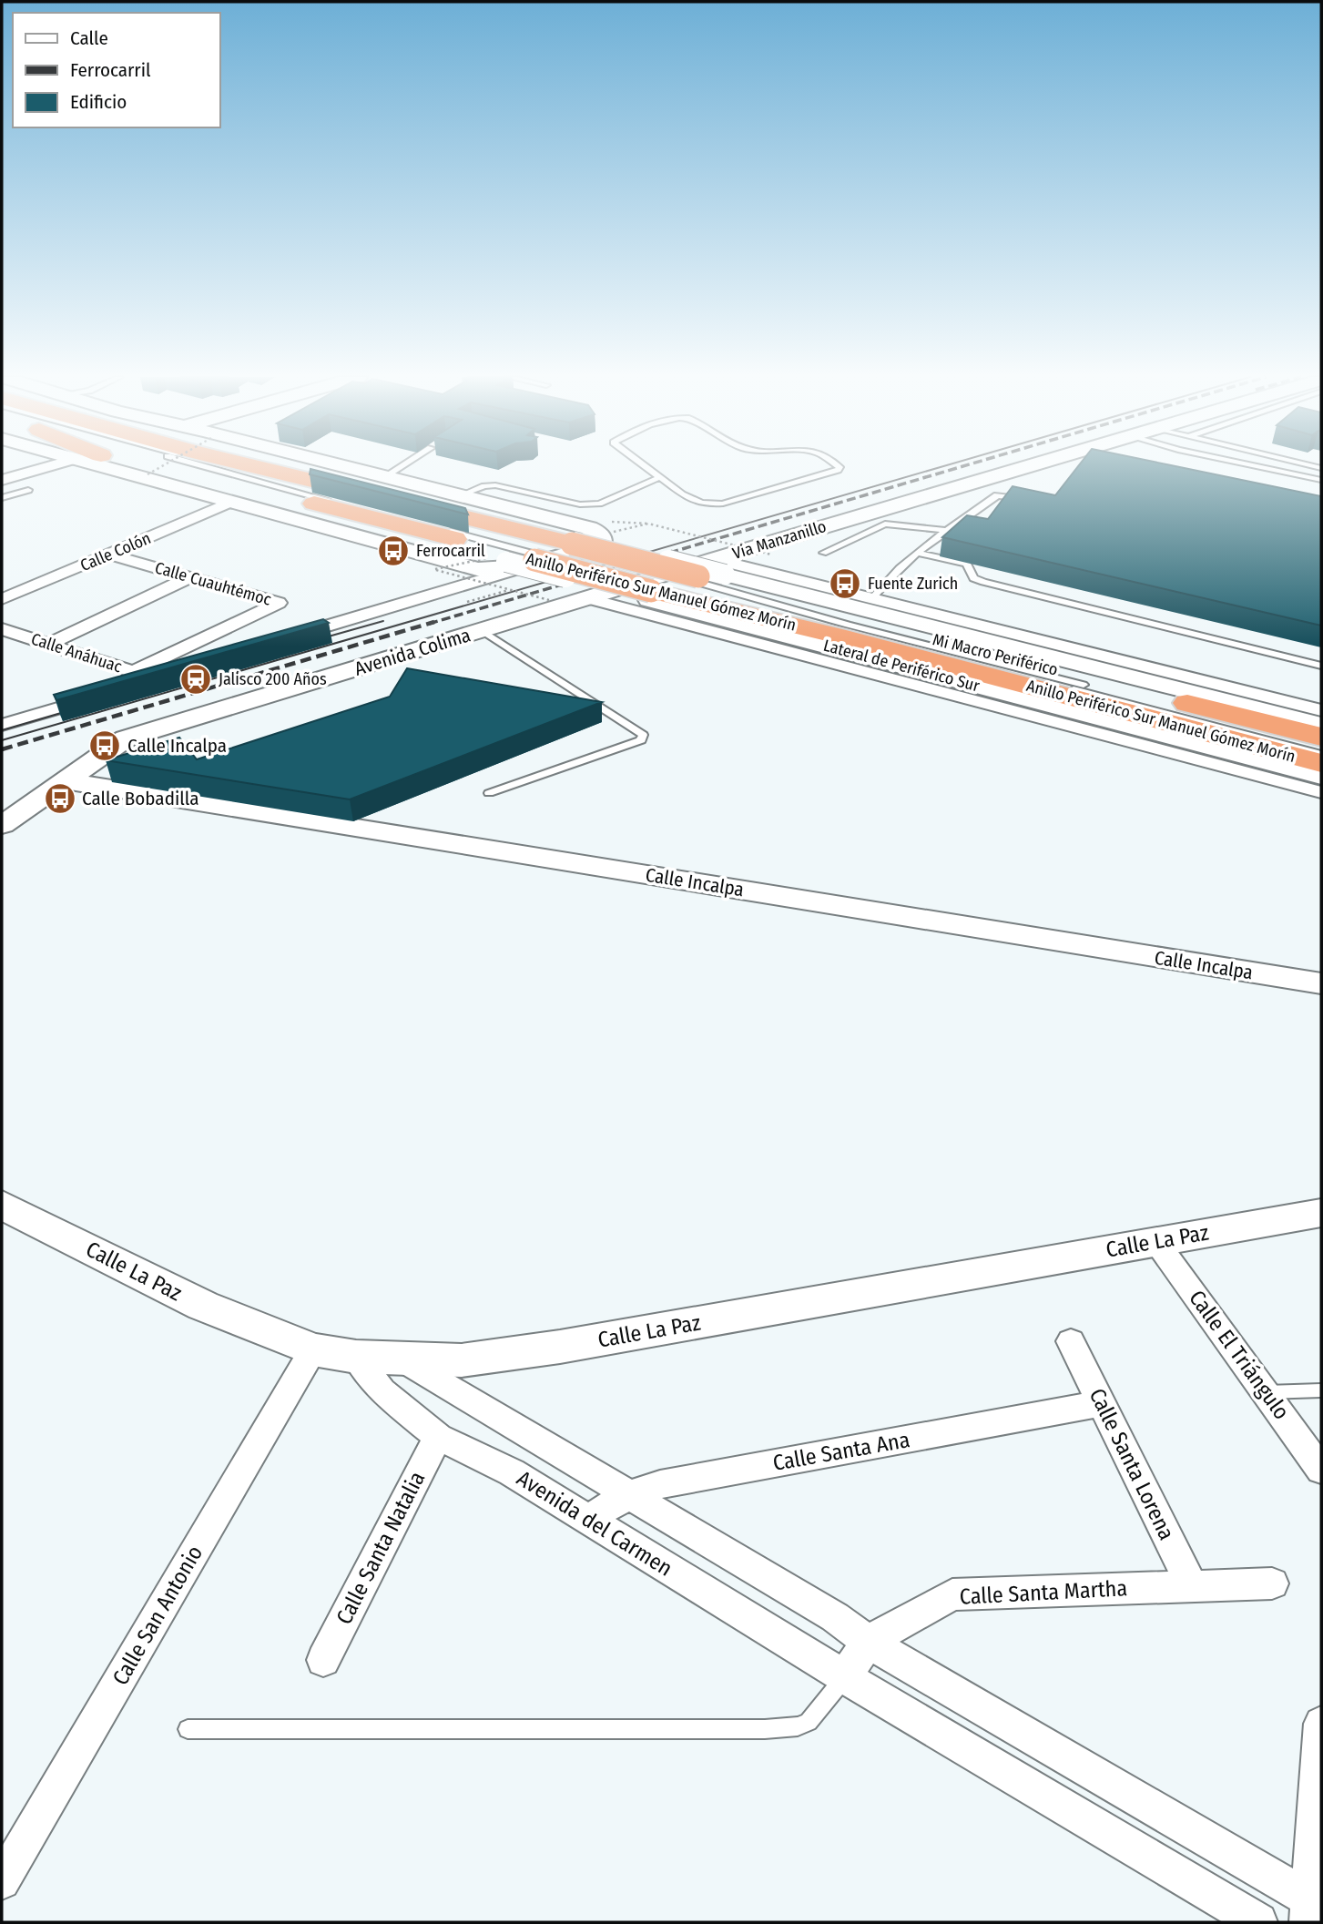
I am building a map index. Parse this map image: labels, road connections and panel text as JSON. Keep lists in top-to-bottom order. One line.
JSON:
{"streets":{"highway":["Anillo Periférico Sur Manuel Gómez Morín"],"street":["Via Manzanillo","Calle Colón","Calle Cuauhtémoc","Avenida Colima","Calle Anáhuac","Lateral de Periférico Sur","Calle Incalpa","Calle La Paz","Calle El Triángulo","Calle Santa Ana","Calle Santa Lorena","Avenida del Carmen","Calle Santa Natalia","Calle Santa Martha","Calle San Antonio"],"lane":["Mi Macro Periférico"]},"crossings":[["Via Manzanillo","Anillo Periférico Sur Manuel Gómez Morín"],["Via Manzanillo","Avenida Colima"],["Via Manzanillo","Mi Macro Periférico"],["Calle Colón","Calle Cuauhtémoc"],["Calle Cuauhtémoc","Calle Anáhuac"],["Anillo Periférico Sur Manuel Gómez Morín","Mi Macro Periférico"],["Anillo Periférico Sur Manuel Gómez Morín","Lateral de Periférico Sur"],["Avenida Colima","Calle Incalpa"],["Mi Macro Periférico","Lateral de Periférico Sur"],["Calle La Paz","Calle El Triángulo"],["Calle La Paz","Avenida del Carmen"],["Calle La Paz","Calle San Antonio"],["Calle Santa Ana","Calle Santa Lorena"],["Calle Santa Ana","Avenida del Carmen"],["Calle Santa Lorena","Calle Santa Martha"],["Avenida del Carmen","Calle Santa Natalia"],["Avenida del Carmen","Calle Santa Martha"]],"places":{"bus stop":["Ferrocarril","Fuente Zurich","Calle Incalpa","Calle Bobadilla"],"station":["Jalisco 200 Años"]},"legend":["Calle","Ferrocarril","Edificio"]}
